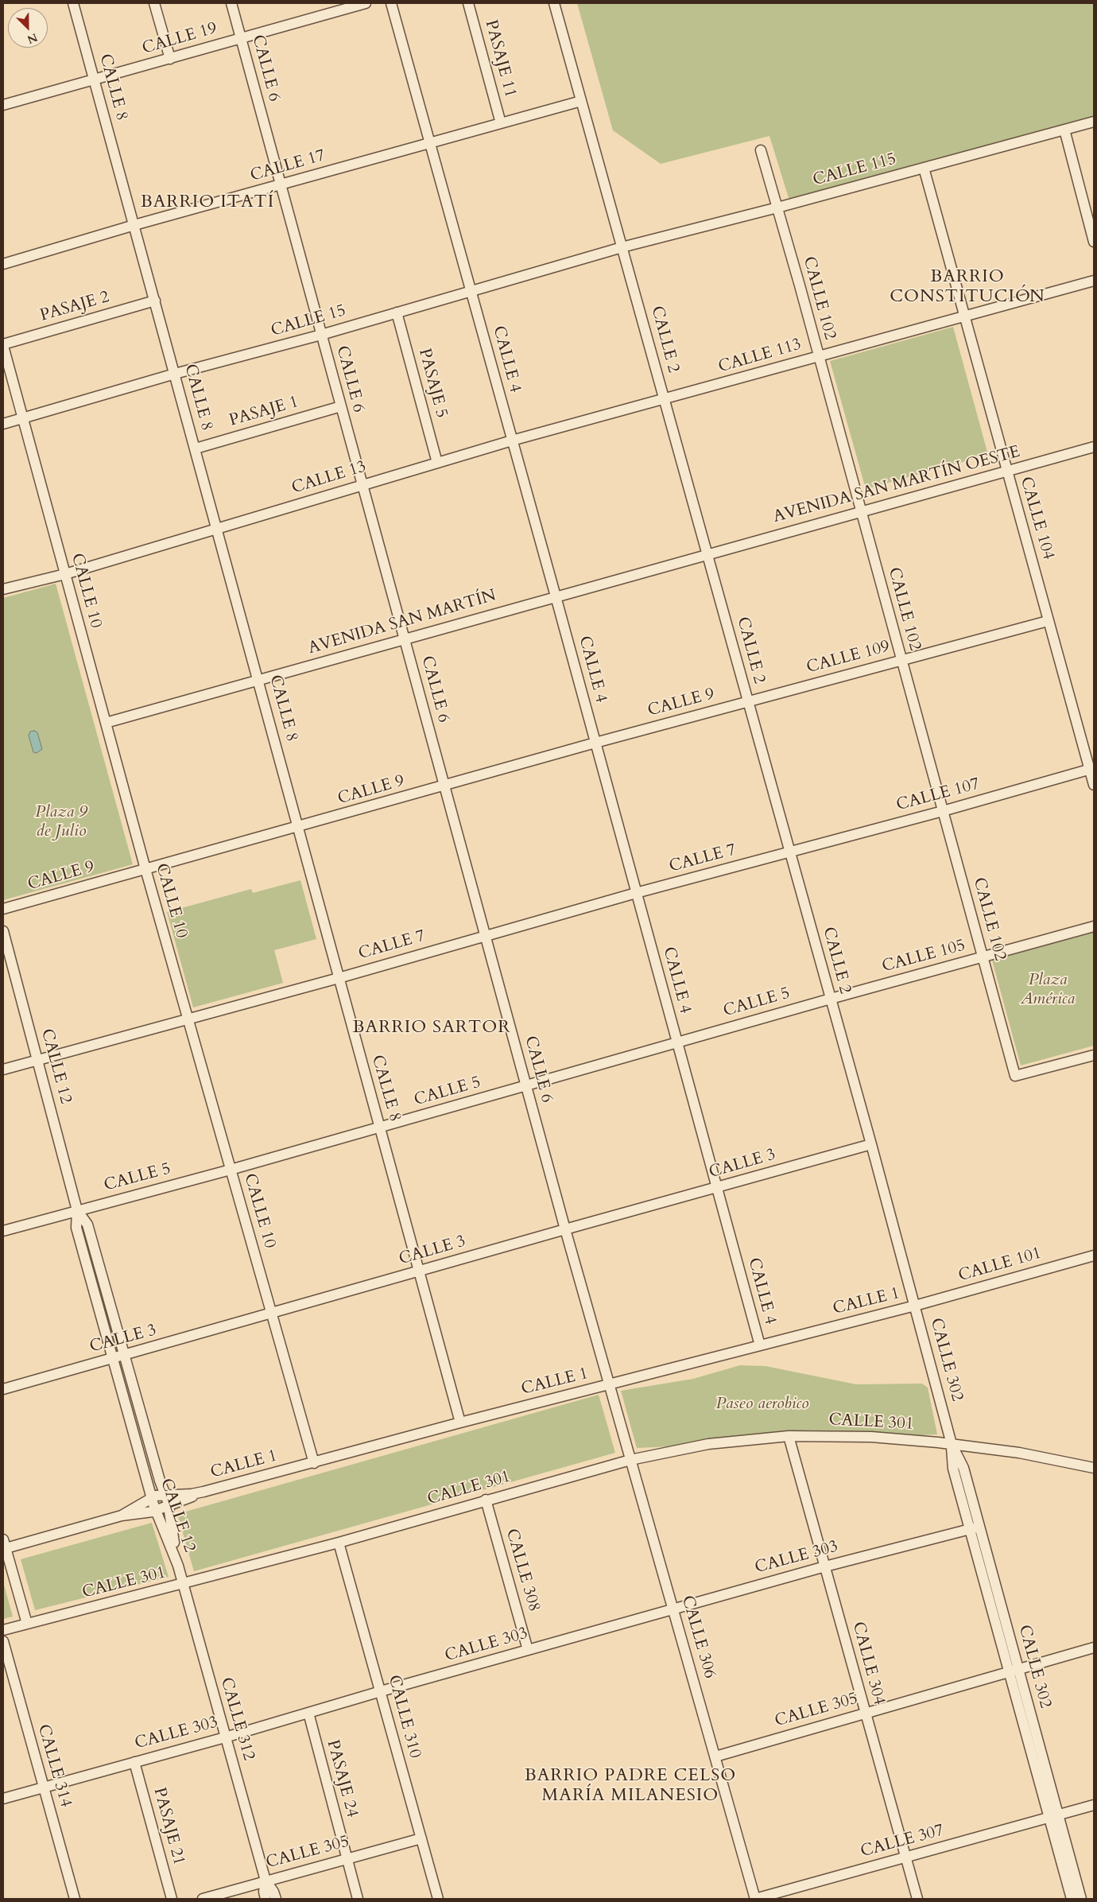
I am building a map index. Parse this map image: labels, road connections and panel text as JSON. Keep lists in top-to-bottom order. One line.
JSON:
{"streets":{"street":["CALLE 19","PASAJE 11","CALLE 6","CALLE 8","CALLE 17","CALLE 115","CALLE 102","PASAJE 2","CALLE 15","CALLE 2","CALLE 113","CALLE 4","PASAJE 5","PASAJE 1","CALLE 13","AVENIDA SAN MARTÍN OESTE","CALLE 104","CALLE 10","AVENIDA SAN MARTÍN","CALLE 109","CALLE 9","CALLE 107","CALLE 7","CALLE 105","CALLE 5","CALLE 12","CALLE 3","CALLE 101","CALLE 1","CALLE 302","CALLE 301","CALLE 303","CALLE 308","CALLE 306","CALLE 304","CALLE 305","CALLE 310","CALLE 312","CALLE 314","PASAJE 24","PASAJE 21","CALLE 307"]},"crossings":[["CALLE 19","CALLE 6"],["CALLE 19","CALLE 8"],["PASAJE 11","CALLE 17"],["CALLE 6","CALLE 17"],["CALLE 6","CALLE 15"],["CALLE 6","PASAJE 1"],["CALLE 6","CALLE 13"],["CALLE 6","AVENIDA SAN MARTÍN"],["CALLE 6","CALLE 9"],["CALLE 6","CALLE 7"],["CALLE 6","CALLE 5"],["CALLE 6","CALLE 3"],["CALLE 6","CALLE 1"],["CALLE 6","CALLE 306"],["CALLE 8","CALLE 17"],["CALLE 8","PASAJE 2"],["CALLE 8","CALLE 15"],["CALLE 8","PASAJE 1"],["CALLE 8","CALLE 13"],["CALLE 8","AVENIDA SAN MARTÍN"],["CALLE 8","CALLE 9"],["CALLE 8","CALLE 7"],["CALLE 8","CALLE 5"],["CALLE 8","CALLE 3"],["CALLE 8","CALLE 1"],["CALLE 17","CALLE 2"],["CALLE 17","CALLE 4"],["CALLE 115","CALLE 102"],["CALLE 115","CALLE 15"],["CALLE 115","CALLE 2"],["CALLE 115","CALLE 104"],["CALLE 102","CALLE 113"],["CALLE 102","AVENIDA SAN MARTÍN OESTE"],["CALLE 102","CALLE 109"],["CALLE 102","CALLE 107"],["CALLE 102","CALLE 105"],["PASAJE 2","CALLE 10"],["CALLE 15","CALLE 2"],["CALLE 15","CALLE 4"],["CALLE 15","PASAJE 5"],["CALLE 15","CALLE 10"],["CALLE 2","CALLE 113"],["CALLE 2","CALLE 13"],["CALLE 2","AVENIDA SAN MARTÍN OESTE"],["CALLE 2","AVENIDA SAN MARTÍN"],["CALLE 2","CALLE 109"],["CALLE 2","CALLE 9"],["CALLE 2","CALLE 107"],["CALLE 2","CALLE 7"],["CALLE 2","CALLE 105"],["CALLE 2","CALLE 5"],["CALLE 2","CALLE 3"],["CALLE 2","CALLE 101"],["CALLE 2","CALLE 1"],["CALLE 2","CALLE 302"],["CALLE 113","CALLE 13"],["CALLE 113","CALLE 104"],["CALLE 4","CALLE 13"],["CALLE 4","AVENIDA SAN MARTÍN"],["CALLE 4","CALLE 9"],["CALLE 4","CALLE 7"],["CALLE 4","CALLE 5"],["CALLE 4","CALLE 3"],["CALLE 4","CALLE 1"],["PASAJE 5","CALLE 13"],["CALLE 13","CALLE 10"],["AVENIDA SAN MARTÍN OESTE","CALLE 104"],["AVENIDA SAN MARTÍN OESTE","AVENIDA SAN MARTÍN"],["CALLE 104","CALLE 109"],["CALLE 104","CALLE 107"],["CALLE 10","AVENIDA SAN MARTÍN"],["CALLE 10","CALLE 9"],["CALLE 10","CALLE 7"],["CALLE 10","CALLE 5"],["CALLE 10","CALLE 3"],["CALLE 10","CALLE 1"],["CALLE 109","CALLE 9"],["CALLE 107","CALLE 7"],["CALLE 7","CALLE 12"],["CALLE 105","CALLE 5"],["CALLE 5","CALLE 12"],["CALLE 12","CALLE 3"],["CALLE 12","CALLE 1"],["CALLE 12","CALLE 312"],["CALLE 101","CALLE 1"],["CALLE 101","CALLE 302"],["CALLE 1","CALLE 302"],["CALLE 1","CALLE 306"],["CALLE 302","CALLE 301"],["CALLE 302","CALLE 303"],["CALLE 302","CALLE 305"],["CALLE 302","CALLE 307"],["CALLE 301","CALLE 308"],["CALLE 301","CALLE 306"],["CALLE 301","CALLE 304"],["CALLE 301","CALLE 310"],["CALLE 301","CALLE 312"],["CALLE 303","CALLE 308"],["CALLE 303","CALLE 306"],["CALLE 303","CALLE 304"],["CALLE 303","CALLE 310"],["CALLE 303","CALLE 312"],["CALLE 303","CALLE 314"],["CALLE 303","PASAJE 24"],["CALLE 303","PASAJE 21"],["CALLE 306","CALLE 305"],["CALLE 306","CALLE 307"],["CALLE 304","CALLE 305"],["CALLE 304","CALLE 307"],["CALLE 305","CALLE 310"],["CALLE 305","CALLE 312"],["CALLE 305","PASAJE 24"]],"districts":["BARRIO ITATÍ","BARRIO CONSTITUCIÓN","BARRIO SARTOR","BARRIO PADRE CELSO MARÍA MILANESIO"],"parks":["Plaza 9 de Julio","Plaza América","Paseo aerobico"],"north":"bottom right"}
